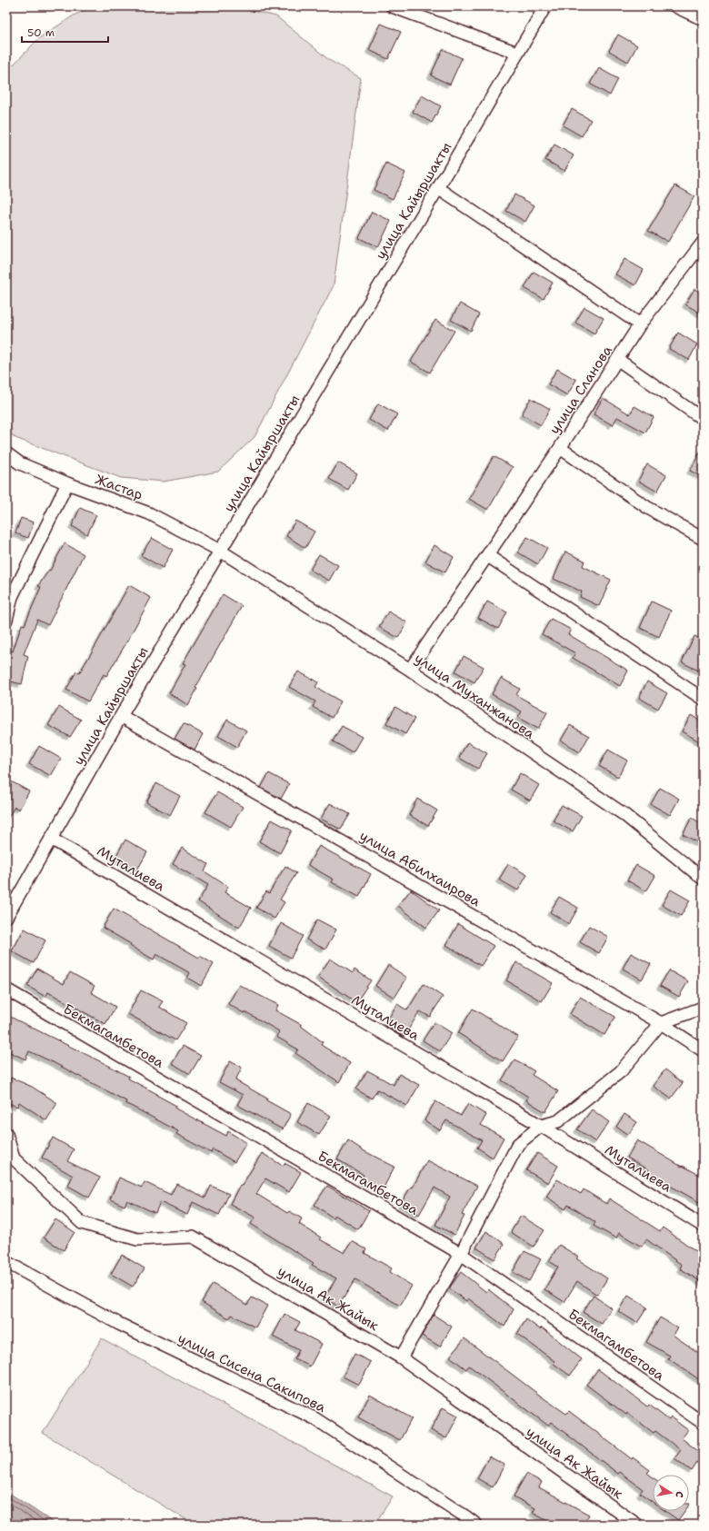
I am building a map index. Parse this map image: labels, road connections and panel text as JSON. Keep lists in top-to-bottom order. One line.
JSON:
{"streets":{"street":["улица Кайыршакты","улица Сланова","Жастар","улица Муханжанова","Муталиева","улица Абилхаирова","Бекмагамбетова","улица Ак Жайык","улица Сисена Сакипова"]},"crossings":[["улица Кайыршакты","Жастар"],["улица Кайыршакты","улица Муханжанова"],["улица Кайыршакты","Муталиева"],["улица Кайыршакты","улица Абилхаирова"],["улица Сланова","улица Муханжанова"],["Жастар","улица Муханжанова"]],"scale_bar":"50 m","north":"right"}
